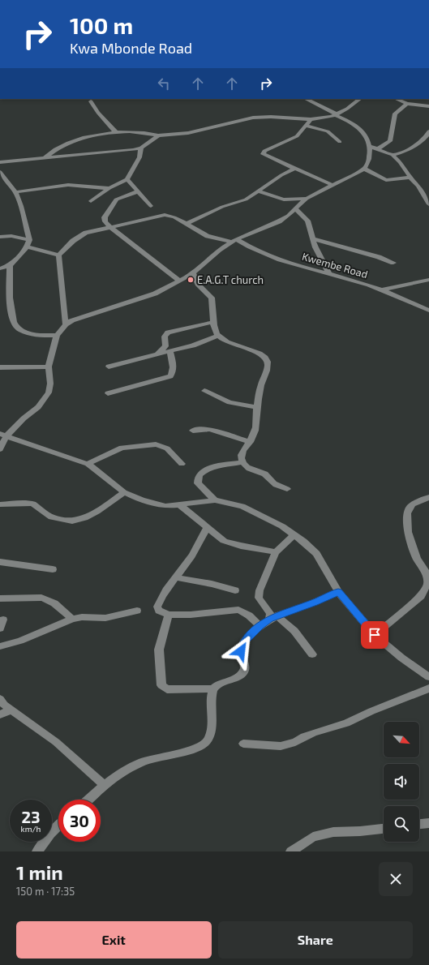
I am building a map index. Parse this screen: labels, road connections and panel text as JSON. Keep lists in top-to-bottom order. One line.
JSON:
{"streets":{"street":["Kwembe Road"]},"places":["E.A.G.T church"],"north":"bottom right","page":{"turn":["100 m","Kwa Mbonde Road"],"speed":"23 km/h","limit":"30","heading":["1 min","150 m · 17:35"],"buttons":["Exit","Share"]}}
